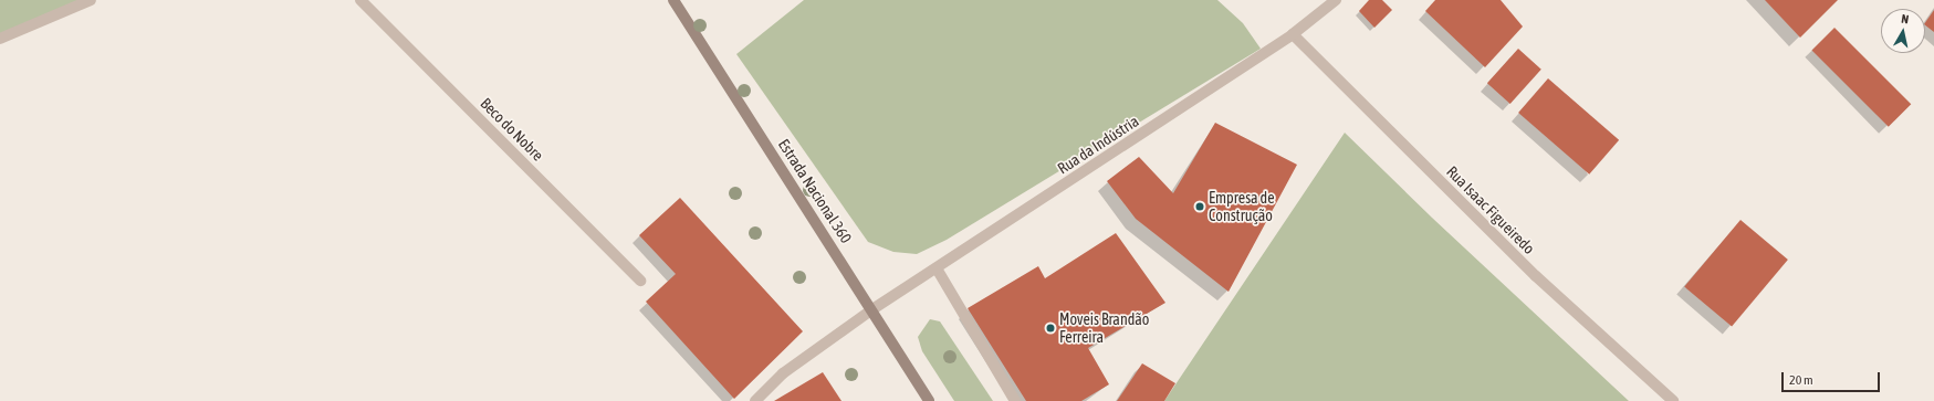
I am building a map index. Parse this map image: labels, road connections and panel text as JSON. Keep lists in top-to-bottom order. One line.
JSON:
{"streets":{"main road":["Estrada Nacional 360"],"street":["Beco do Nobre","Rua da Indústria","Rua Isaac Figueiredo"]},"crossings":[["Rua da Indústria","Estrada Nacional 360"],["Rua da Indústria","Rua Isaac Figueiredo"]],"places":["Empresa de Construção","Moveis Brandão Ferreira"],"scale_bar":"20 m","north":"top"}
